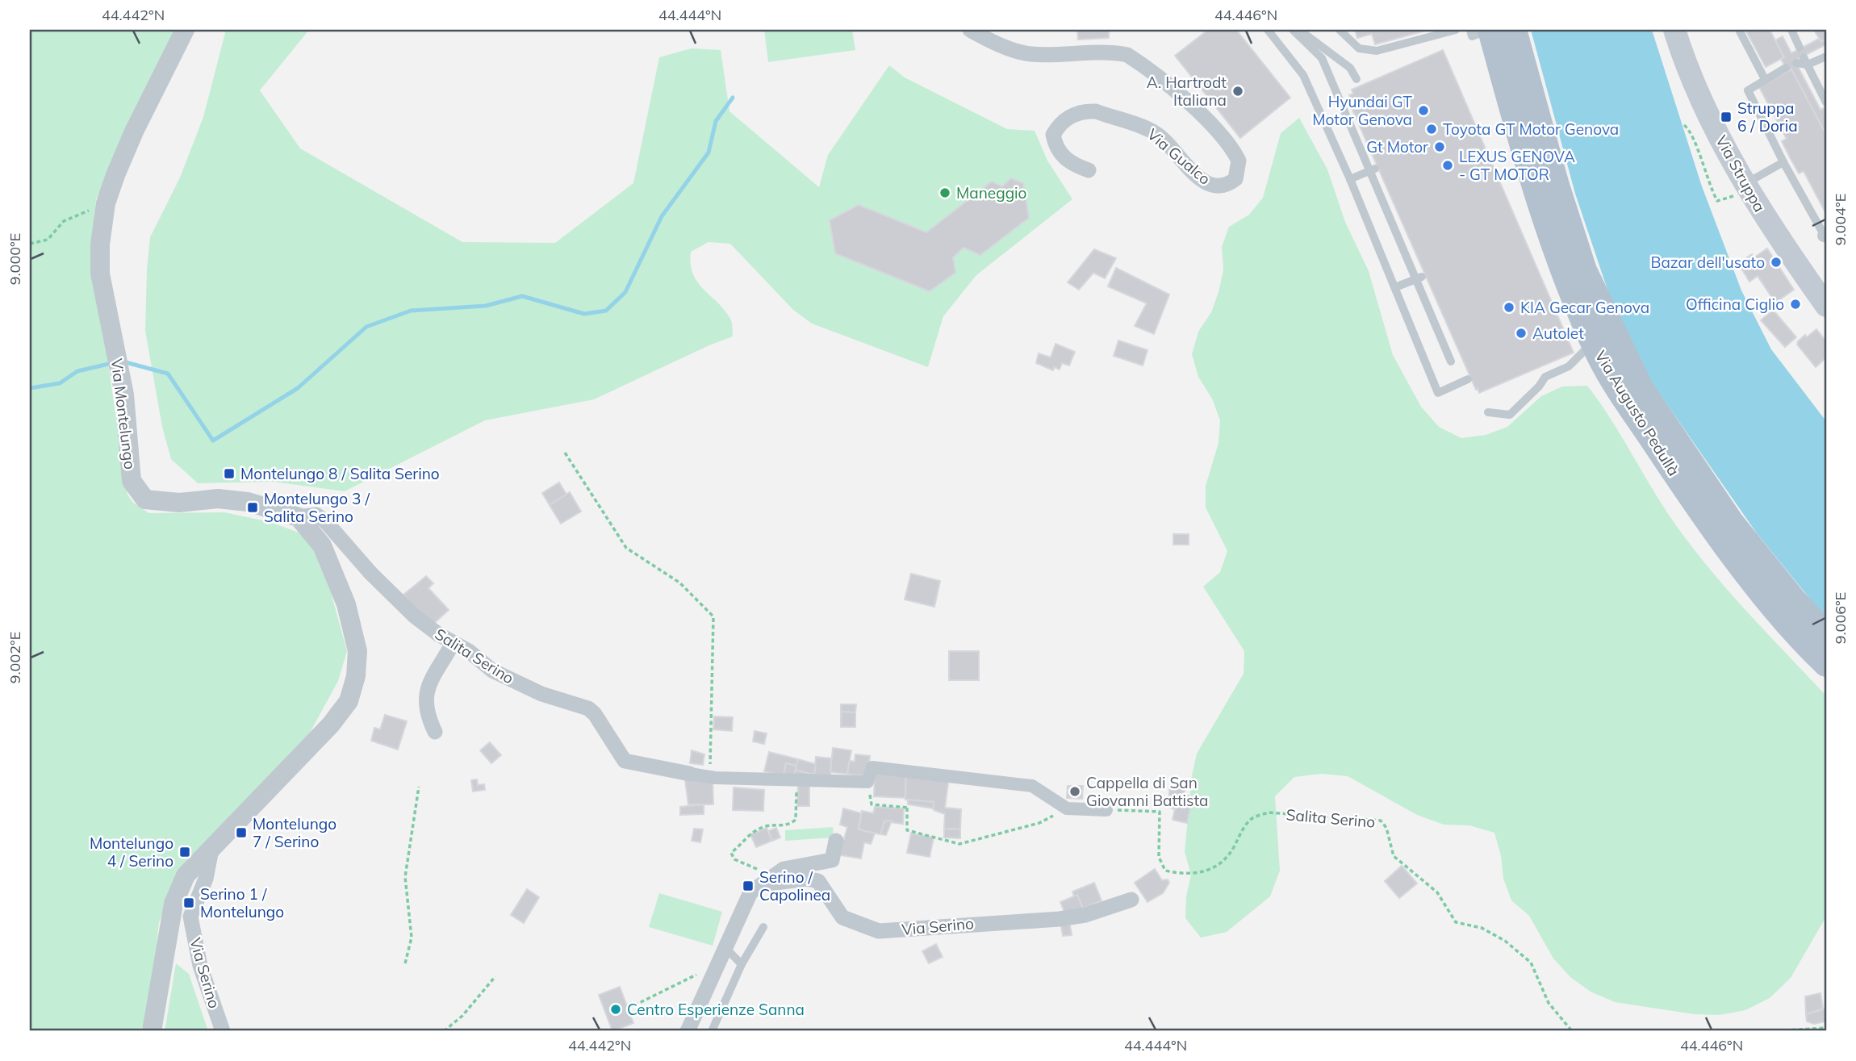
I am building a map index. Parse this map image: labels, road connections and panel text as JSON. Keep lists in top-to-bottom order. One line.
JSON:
{"streets":{"main road":["Via Struppa","Via Augusto Pedullà"],"street":["Via Gualco","Via Montelungo","Salita Serino","Via Serino"]},"crossings":[["Via Montelungo","Salita Serino"]],"places":{"other":["A. Hartrodt Italiana","Hyundai GT Motor Genova","Toyota GT Motor Genova","Gt Motor","LEXUS GENOVA - GT MOTOR","Maneggio","Bazar dell'usato","Officina Ciglio","KIA Gecar Genova","Autolet","Cappella di San Giovanni Battista","Centro Esperienze Sanna"],"transit":["Struppa 6 / Doria","Montelungo 8 / Salita Serino","Montelungo 3 / Salita Serino","Montelungo 7 / Serino","Montelungo 4 / Serino","Serino / Capolinea","Serino 1 / Montelungo"]},"coordinates":["44.442°N","44.444°N","44.446°N","9.004°E","9.000°E","9.006°E","9.002°E"]}
